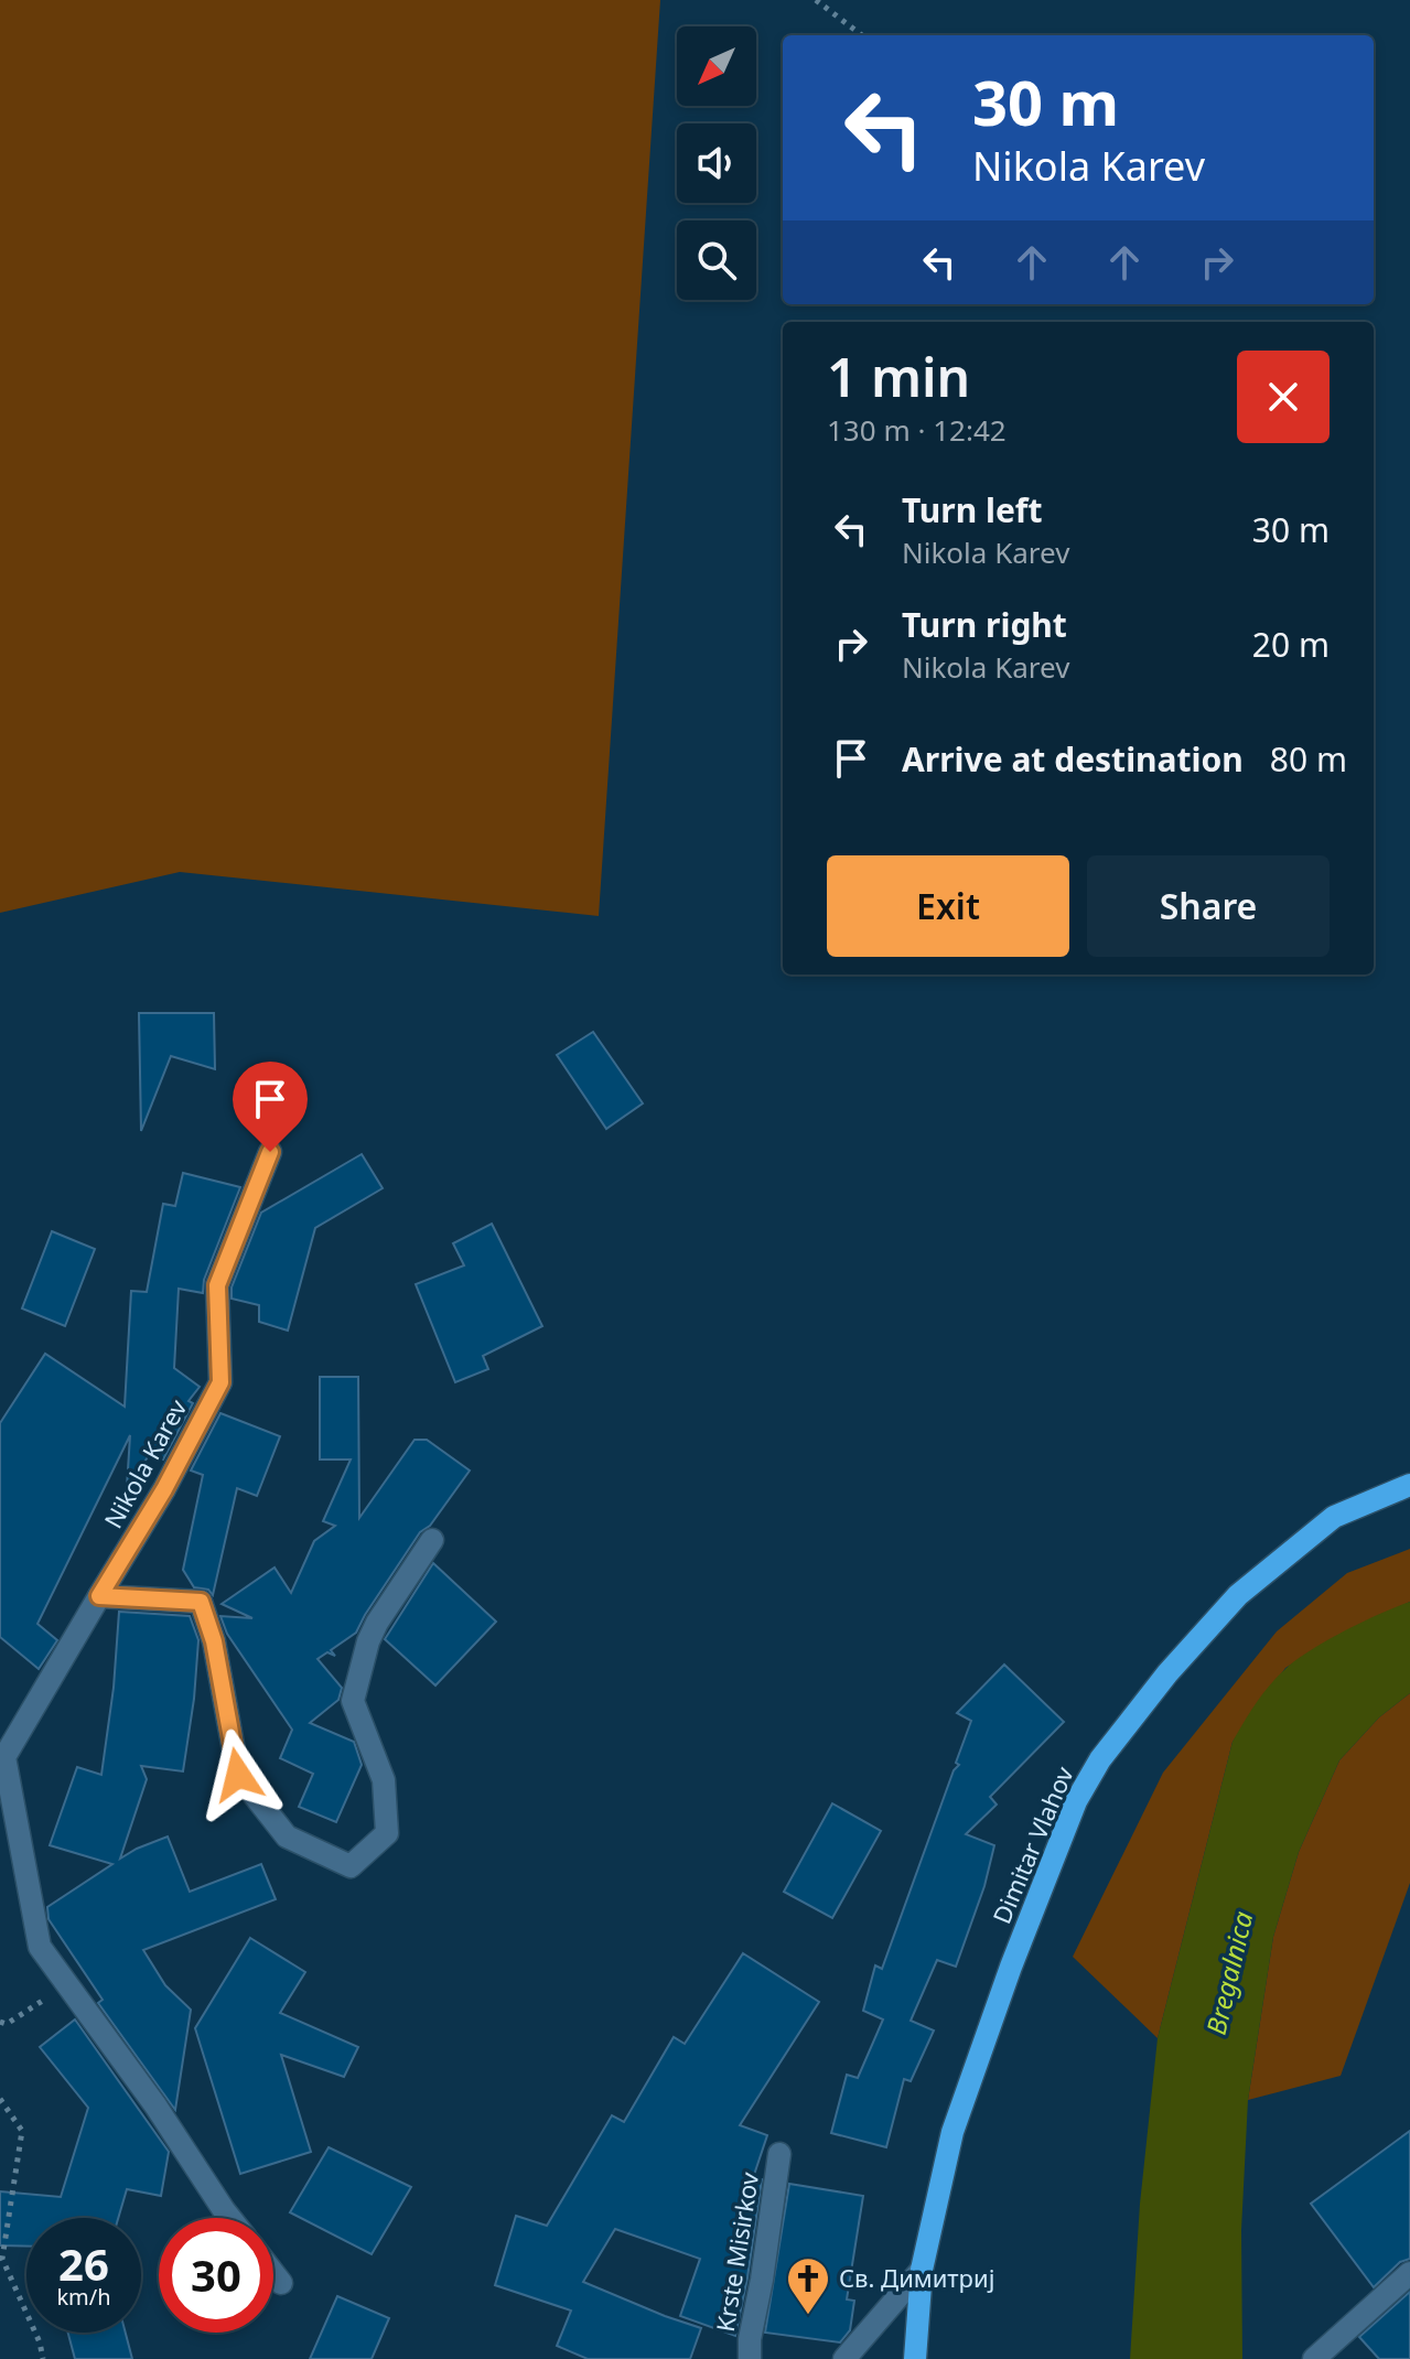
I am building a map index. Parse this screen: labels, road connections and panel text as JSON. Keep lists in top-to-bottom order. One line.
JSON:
{"streets":{"main road":["Dimitar Vlahov"],"street":["Nikola Karev","Krste Misirkov"]},"water":["Bregalnica"],"places":{"church":["Св. Димитриј"]},"north":"bottom left","page":{"turn":["30 m","Nikola Karev"],"heading":["1 min","130 m · 12:42"],"list":[{"name":"Turn left","note":"Nikola Karev","value":"30 m"},{"name":"Turn right","note":"Nikola Karev","value":"20 m"},{"name":"Arrive at destination","value":"80 m"}],"buttons":["Exit","Share"],"speed":"26 km/h","limit":"30"}}
